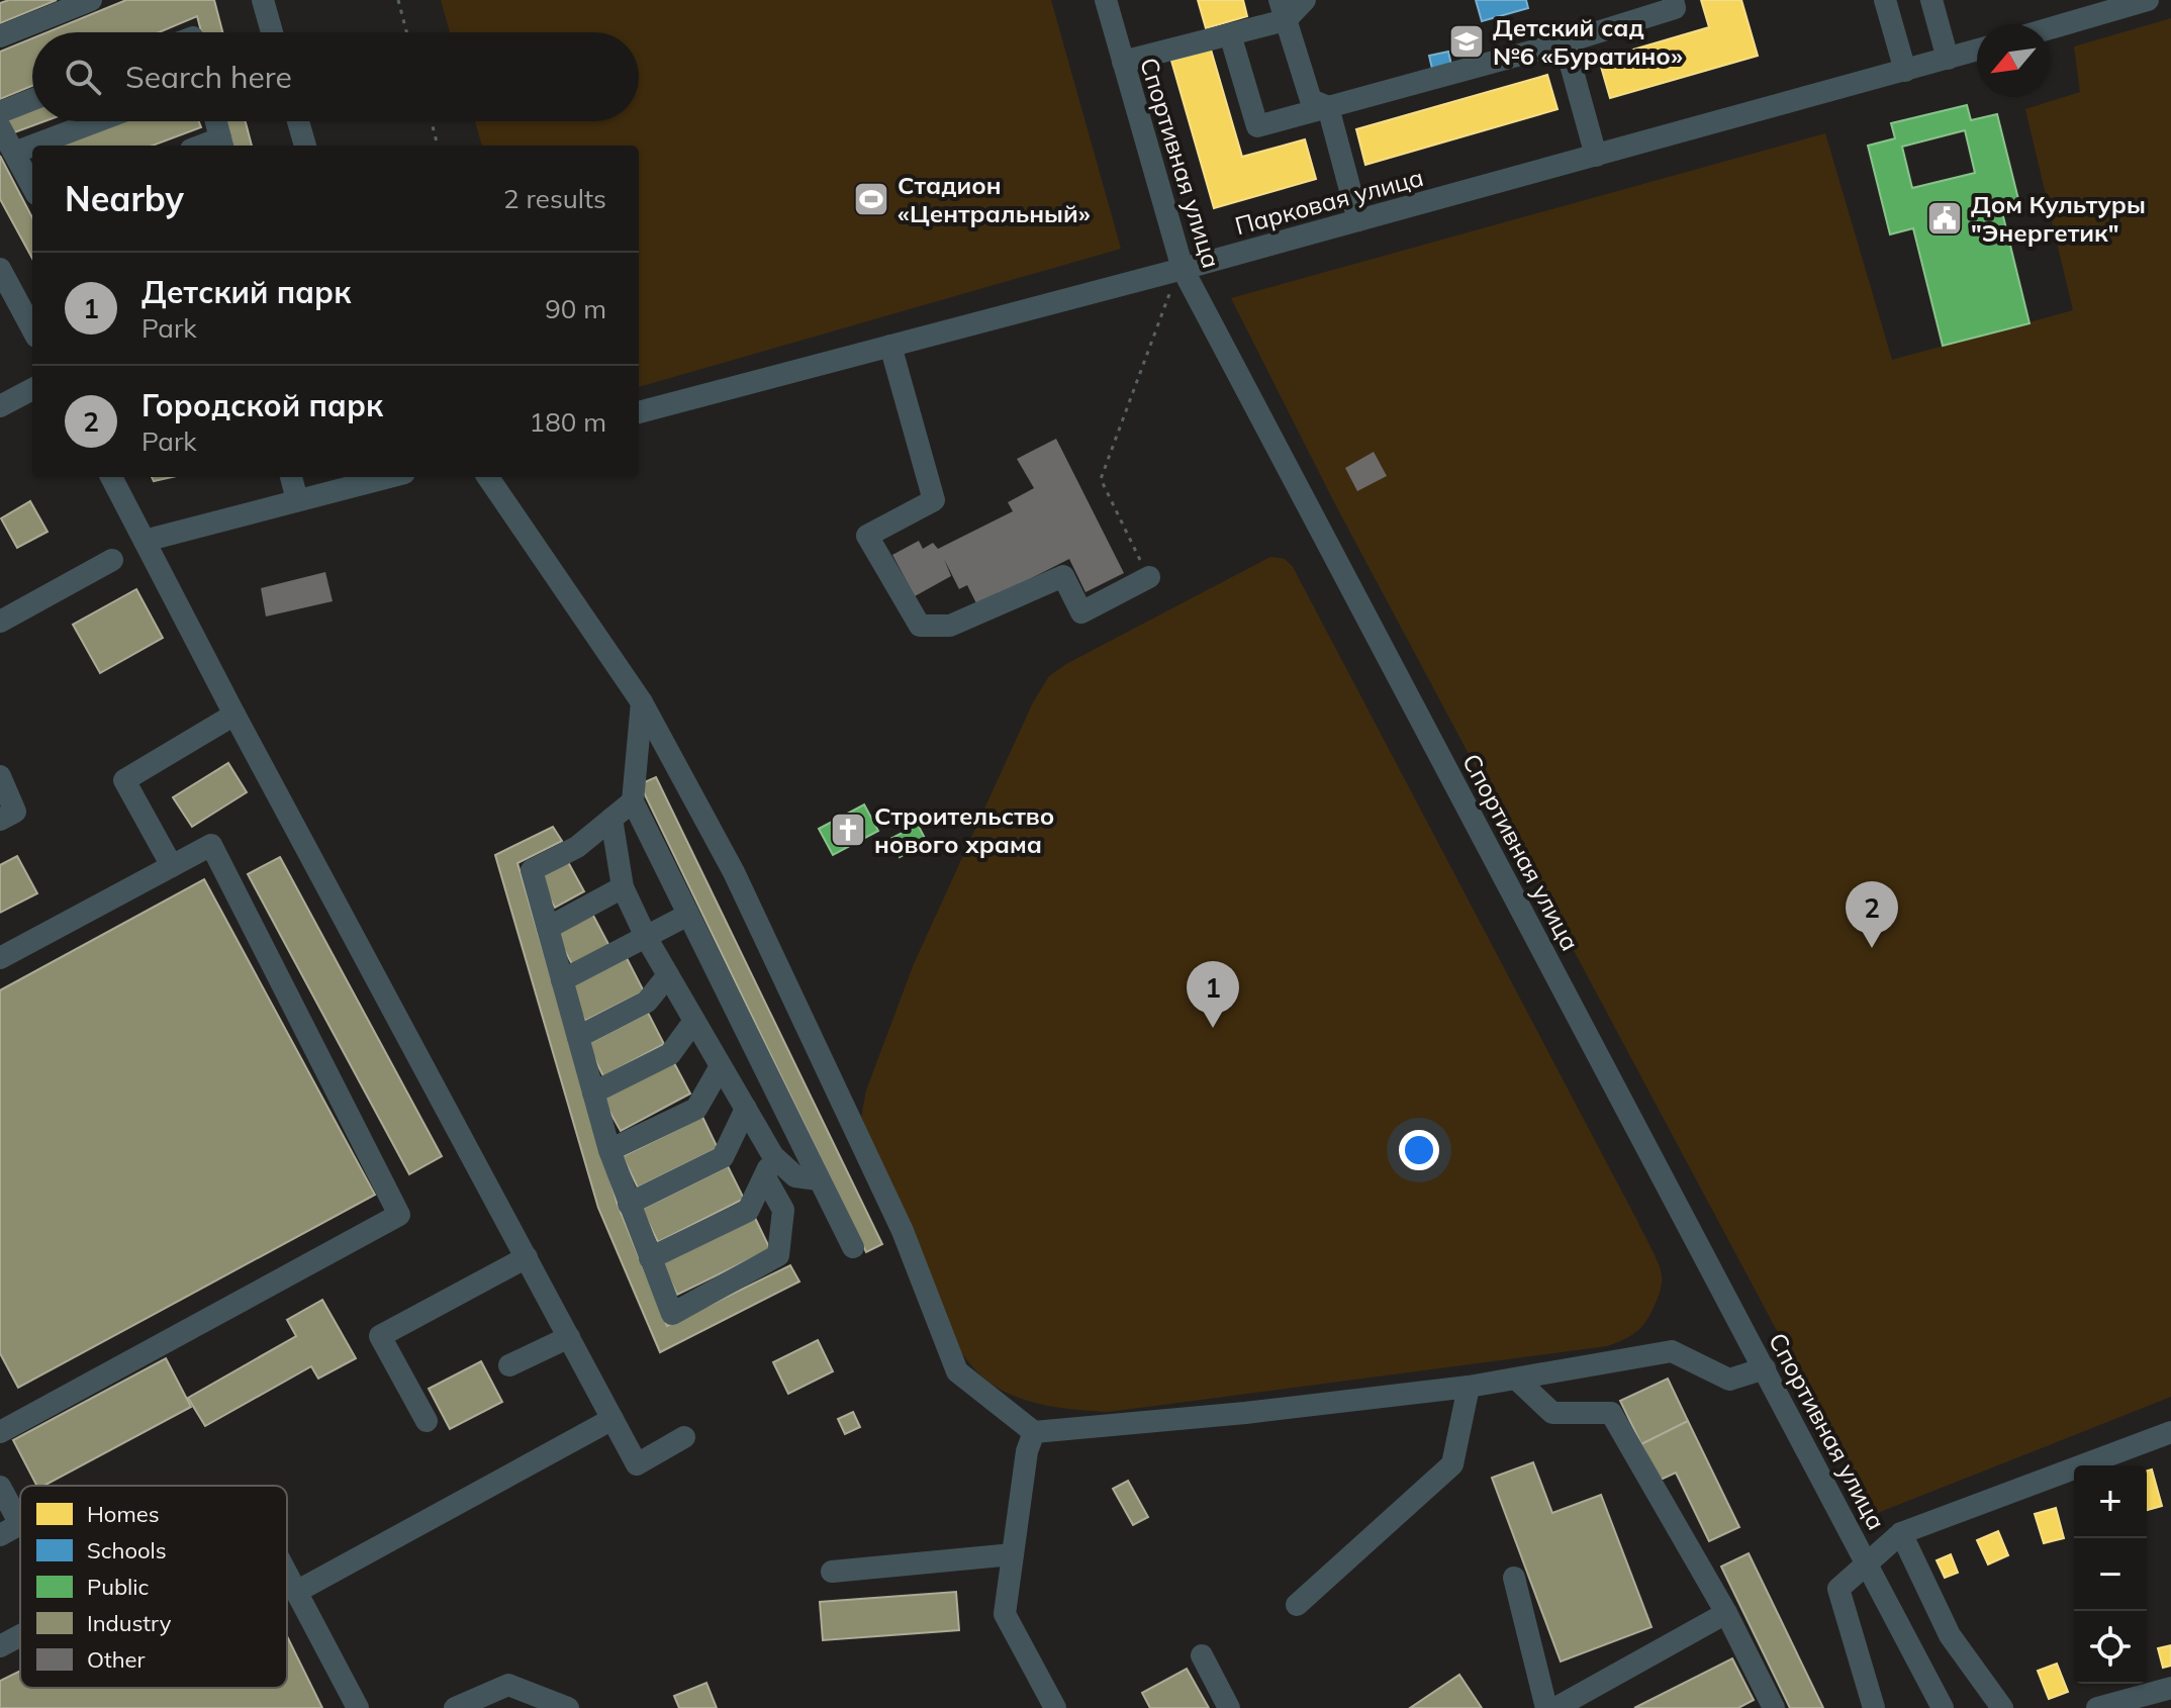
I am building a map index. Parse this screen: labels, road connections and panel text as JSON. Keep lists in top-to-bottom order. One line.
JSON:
{"streets":{"street":["Спортивная улица","Парковая улица"]},"crossings":[["Спортивная улица","Парковая улица"]],"places":{"school or university":["Детский сад №6 «Буратино»"],"sports":["Стадион «Центральный»"],"public building":["Дом Культуры \"Энергетик\""],"church":["Строительство нового храма"]},"legend":["Homes","Schools","Public","Industry","Other"],"north":"bottom left","page":{"search":"Search here","heading":["Nearby","2 results"],"list":[{"mark":"1","name":"Детский парк","note":"Park","value":"90 m"},{"mark":"2","name":"Городской парк","note":"Park","value":"180 m"}],"pins":["2","1"],"map_buttons":["+","−"]}}
